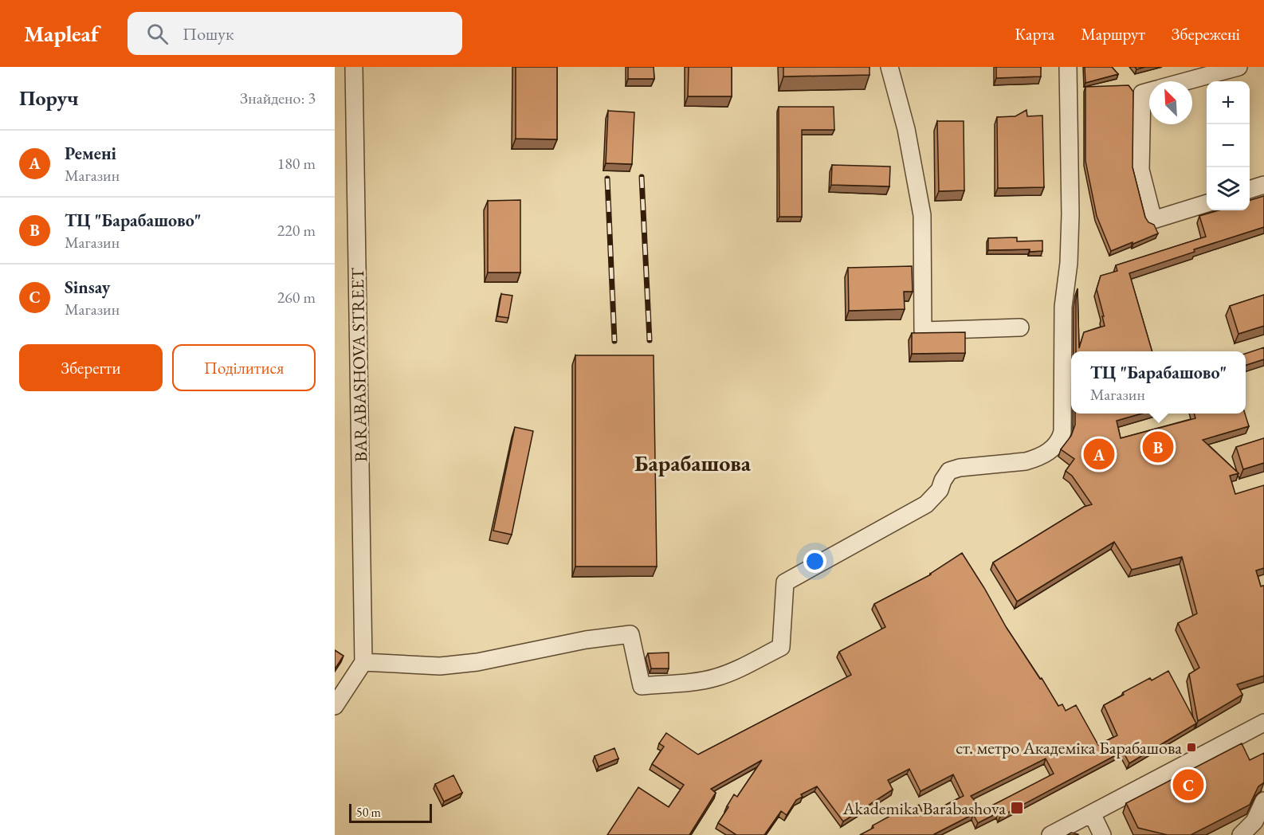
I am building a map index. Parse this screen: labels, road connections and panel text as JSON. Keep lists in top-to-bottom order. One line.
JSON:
{"streets":{"street":["BARABASHOVA STREET"]},"districts":["Барабашова"],"places":{"transit":["ст. метро Академіка Барабашова","Akademіka Barabashova"]},"scale_bar":"50 m","north":"top left","page":{"header":"Mapleaf","search":"Пошук","nav":["Карта","Маршрут","Збережені"],"heading":["Поруч","Знайдено: 3"],"map_buttons":["+","−"],"list":[{"mark":"A","name":"Ремені","note":"Магазин","value":"180 m"},{"mark":"B","name":"ТЦ \"Барабашово\"","note":"Магазин","value":"220 m"},{"mark":"C","name":"Sinsay","note":"Магазин","value":"260 m"}],"buttons":["Зберегти","Поділитися"],"popup":["ТЦ \"Барабашово\"","Магазин"],"pins":["B","A","C"],"scale":"50 m"}}
